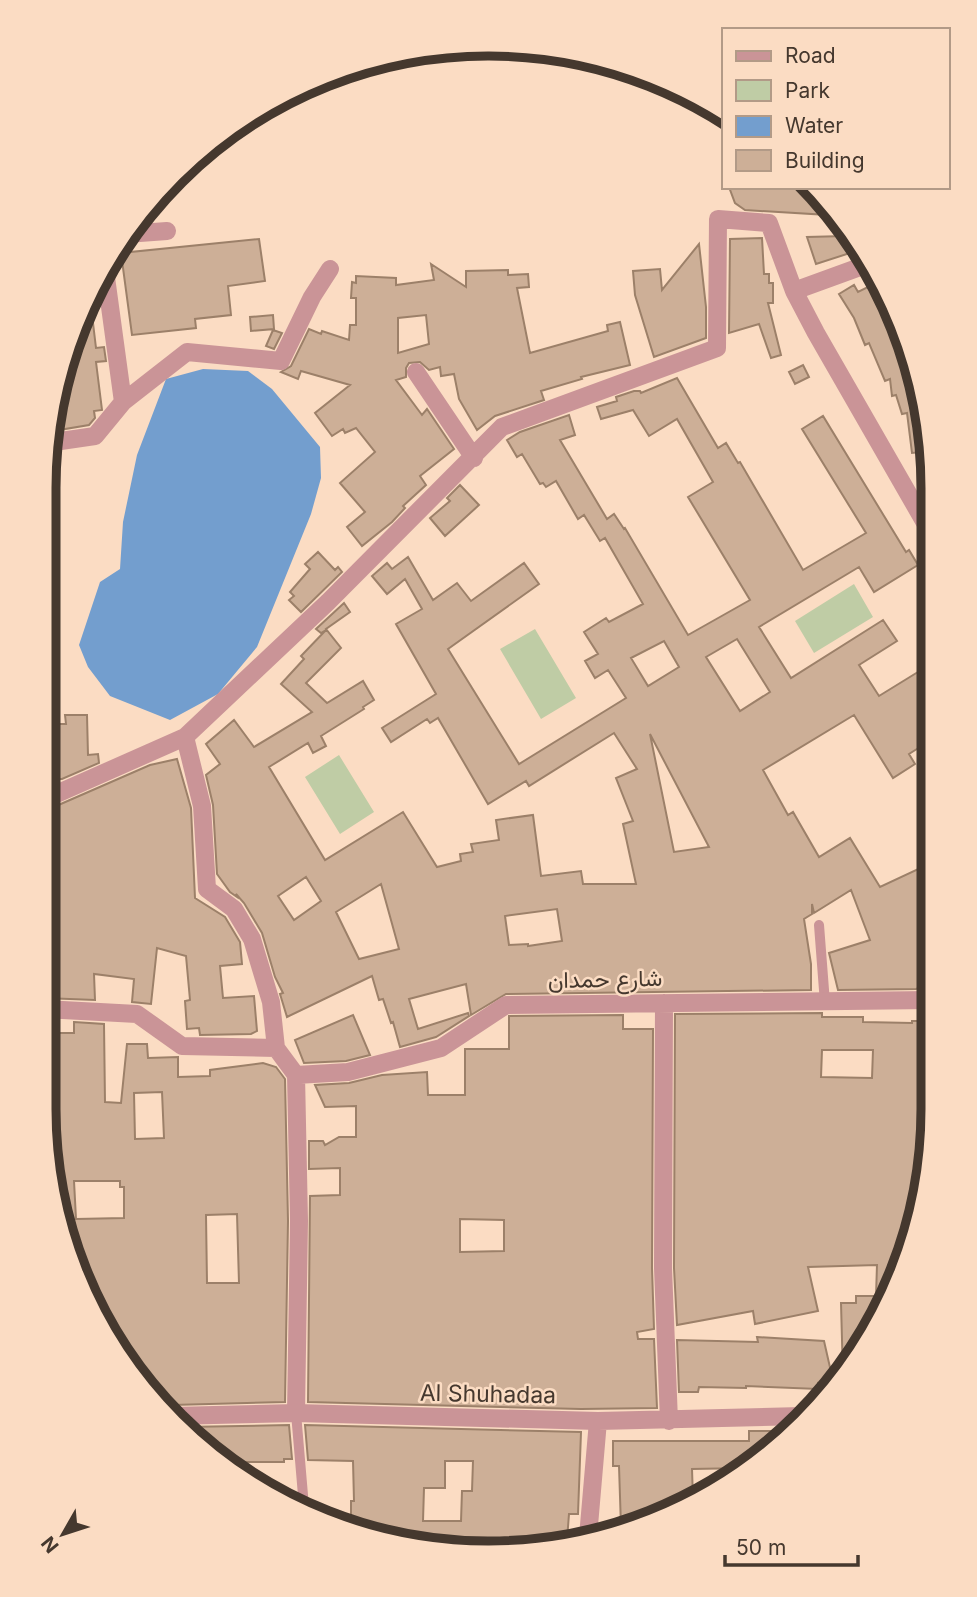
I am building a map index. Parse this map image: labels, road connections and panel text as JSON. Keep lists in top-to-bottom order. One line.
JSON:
{"streets":{"street":["شارع حمدان","Al Shuhadaa"]},"legend":["Road","Park","Water","Building"],"scale_bar":"50 m","north":"bottom left"}
